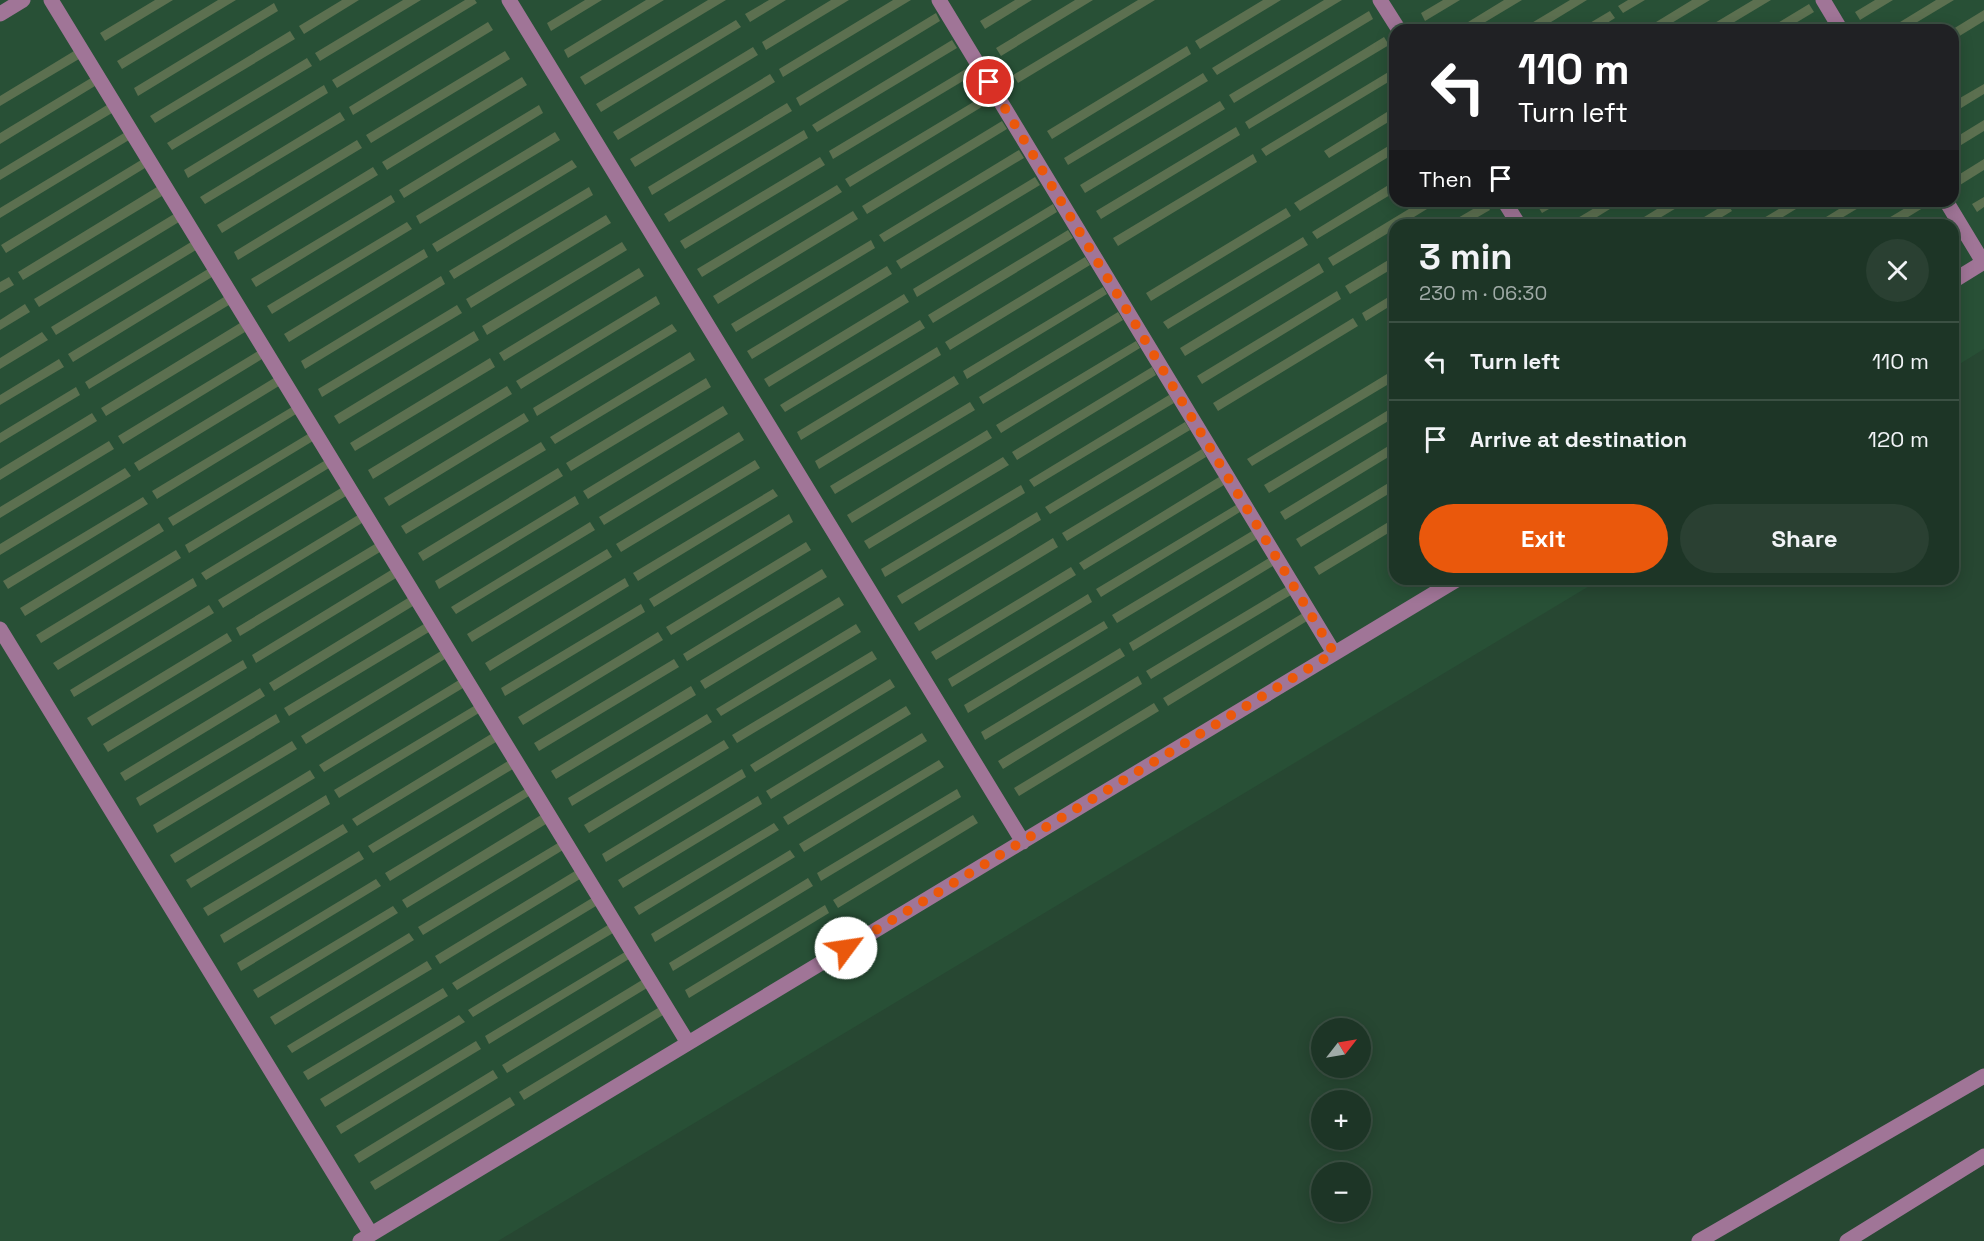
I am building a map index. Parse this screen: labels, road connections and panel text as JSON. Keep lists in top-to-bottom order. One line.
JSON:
{"north":"top right","page":{"turn":["110 m","Turn left"],"then":"Then","heading":["3 min","230 m · 06:30"],"list":[{"name":"Turn left","value":"110 m"},{"name":"Arrive at destination","value":"120 m"}],"buttons":["Exit","Share"],"map_buttons":["+","−"]}}
